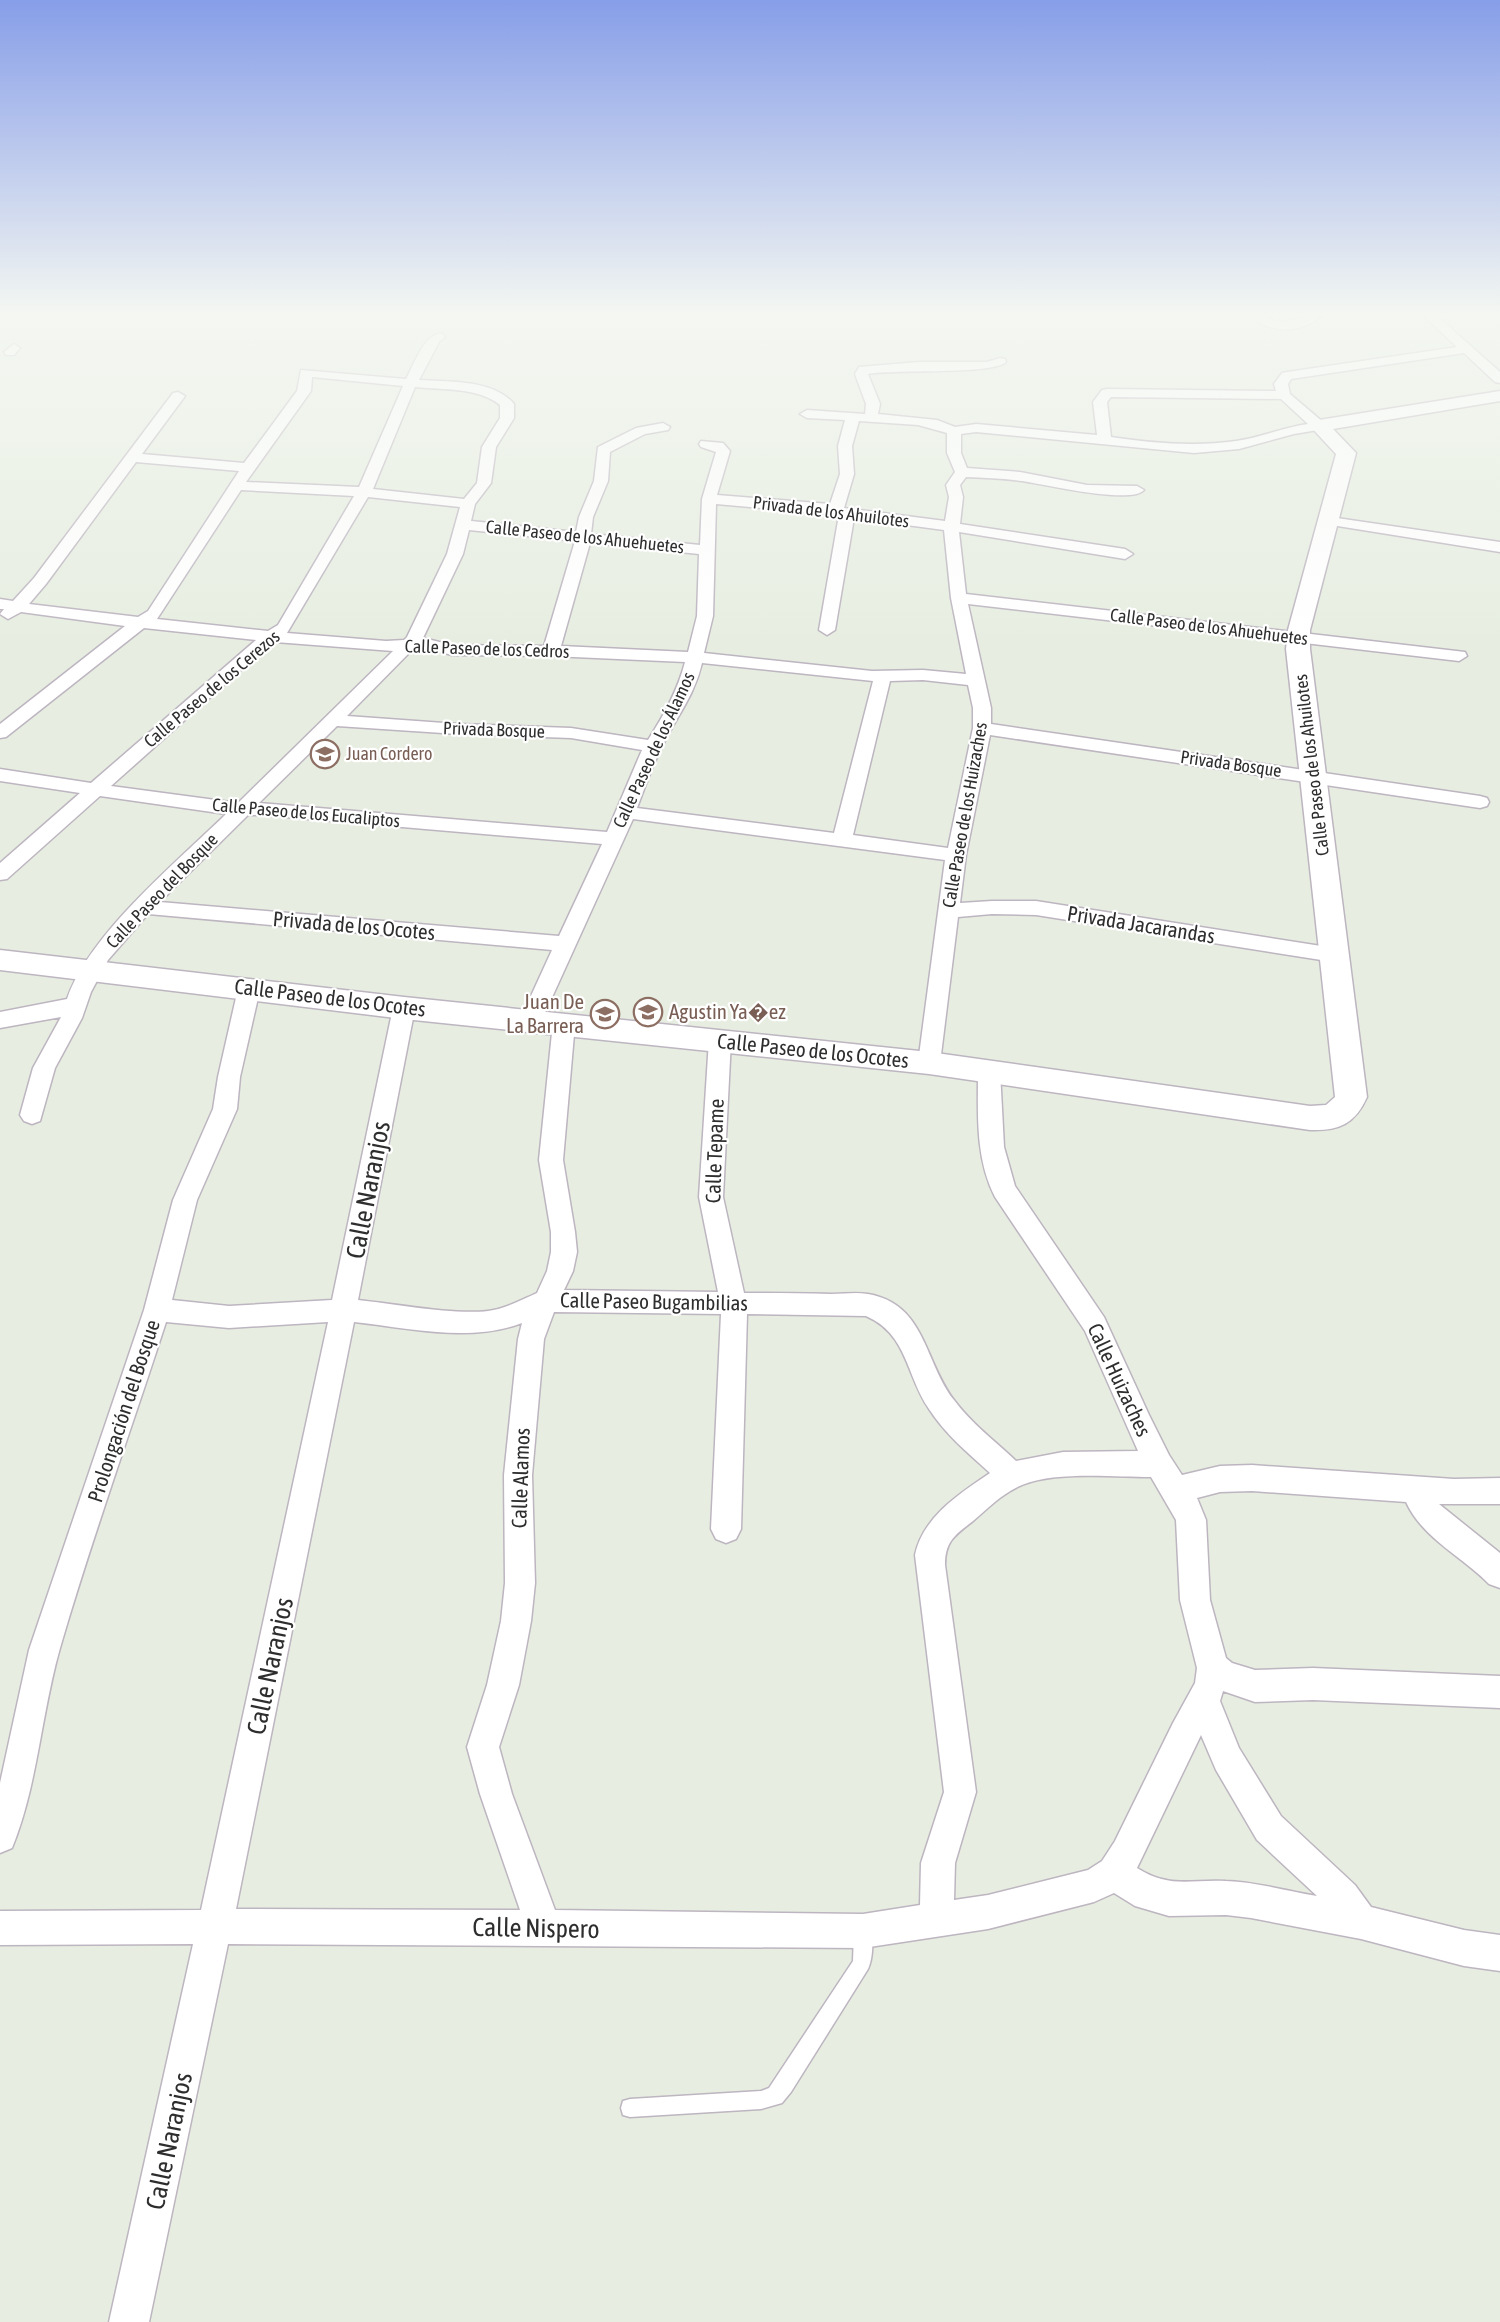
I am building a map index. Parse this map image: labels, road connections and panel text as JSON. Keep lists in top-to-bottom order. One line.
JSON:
{"streets":{"street":["Privada de los Ahuilotes","Calle Paseo de los Ahuehuetes","Calle Paseo de los Cedros","Calle Paseo de los Cerezos","Privada Bosque","Calle Paseo de los Álamos","Calle Paseo de los Ahuilotes","Calle Paseo de los Eucaliptos","Calle Paseo de los Huizaches","Calle Paseo del Bosque","Privada Jacarandas","Privada de los Ocotes","Calle Paseo de los Ocotes","Calle Tepame","Calle Naranjos","Calle Paseo Bugambilias","Calle Huizaches","Prolongación del Bosque","Calle Alamos","Calle Nispero"]},"crossings":[["Privada de los Ahuilotes","Calle Paseo de los Álamos"],["Privada de los Ahuilotes","Calle Paseo de los Huizaches"],["Calle Paseo de los Ahuehuetes","Calle Paseo de los Álamos"],["Calle Paseo de los Ahuehuetes","Calle Paseo de los Ahuilotes"],["Calle Paseo de los Ahuehuetes","Calle Paseo de los Huizaches"],["Calle Paseo de los Ahuehuetes","Calle Paseo del Bosque"],["Calle Paseo de los Cedros","Calle Paseo de los Cerezos"],["Calle Paseo de los Cedros","Calle Paseo de los Álamos"],["Calle Paseo de los Cedros","Calle Paseo de los Huizaches"],["Calle Paseo de los Cedros","Calle Paseo del Bosque"],["Calle Paseo de los Cerezos","Calle Paseo de los Eucaliptos"],["Privada Bosque","Calle Paseo de los Álamos"],["Privada Bosque","Calle Paseo de los Ahuilotes"],["Privada Bosque","Calle Paseo de los Huizaches"],["Privada Bosque","Calle Paseo del Bosque"],["Calle Paseo de los Álamos","Calle Paseo de los Eucaliptos"],["Calle Paseo de los Álamos","Privada de los Ocotes"],["Calle Paseo de los Álamos","Calle Paseo de los Ocotes"],["Calle Paseo de los Ahuilotes","Privada Jacarandas"],["Calle Paseo de los Ahuilotes","Calle Paseo de los Ocotes"],["Calle Paseo de los Eucaliptos","Calle Paseo del Bosque"],["Calle Paseo de los Huizaches","Privada Jacarandas"],["Calle Paseo de los Huizaches","Calle Paseo de los Ocotes"],["Calle Paseo del Bosque","Privada de los Ocotes"],["Calle Paseo del Bosque","Calle Paseo de los Ocotes"],["Calle Paseo de los Ocotes","Calle Tepame"],["Calle Paseo de los Ocotes","Calle Naranjos"],["Calle Paseo de los Ocotes","Calle Huizaches"],["Calle Paseo de los Ocotes","Prolongación del Bosque"],["Calle Paseo de los Ocotes","Calle Alamos"],["Calle Tepame","Calle Paseo Bugambilias"],["Calle Naranjos","Calle Paseo Bugambilias"],["Calle Naranjos","Calle Nispero"],["Calle Paseo Bugambilias","Calle Huizaches"],["Calle Paseo Bugambilias","Prolongación del Bosque"],["Calle Paseo Bugambilias","Calle Alamos"],["Calle Huizaches","Calle Nispero"],["Calle Alamos","Calle Nispero"]],"places":{"school or university":["Juan Cordero","Agustin Ya�ez","Juan De La Barrera"]}}
